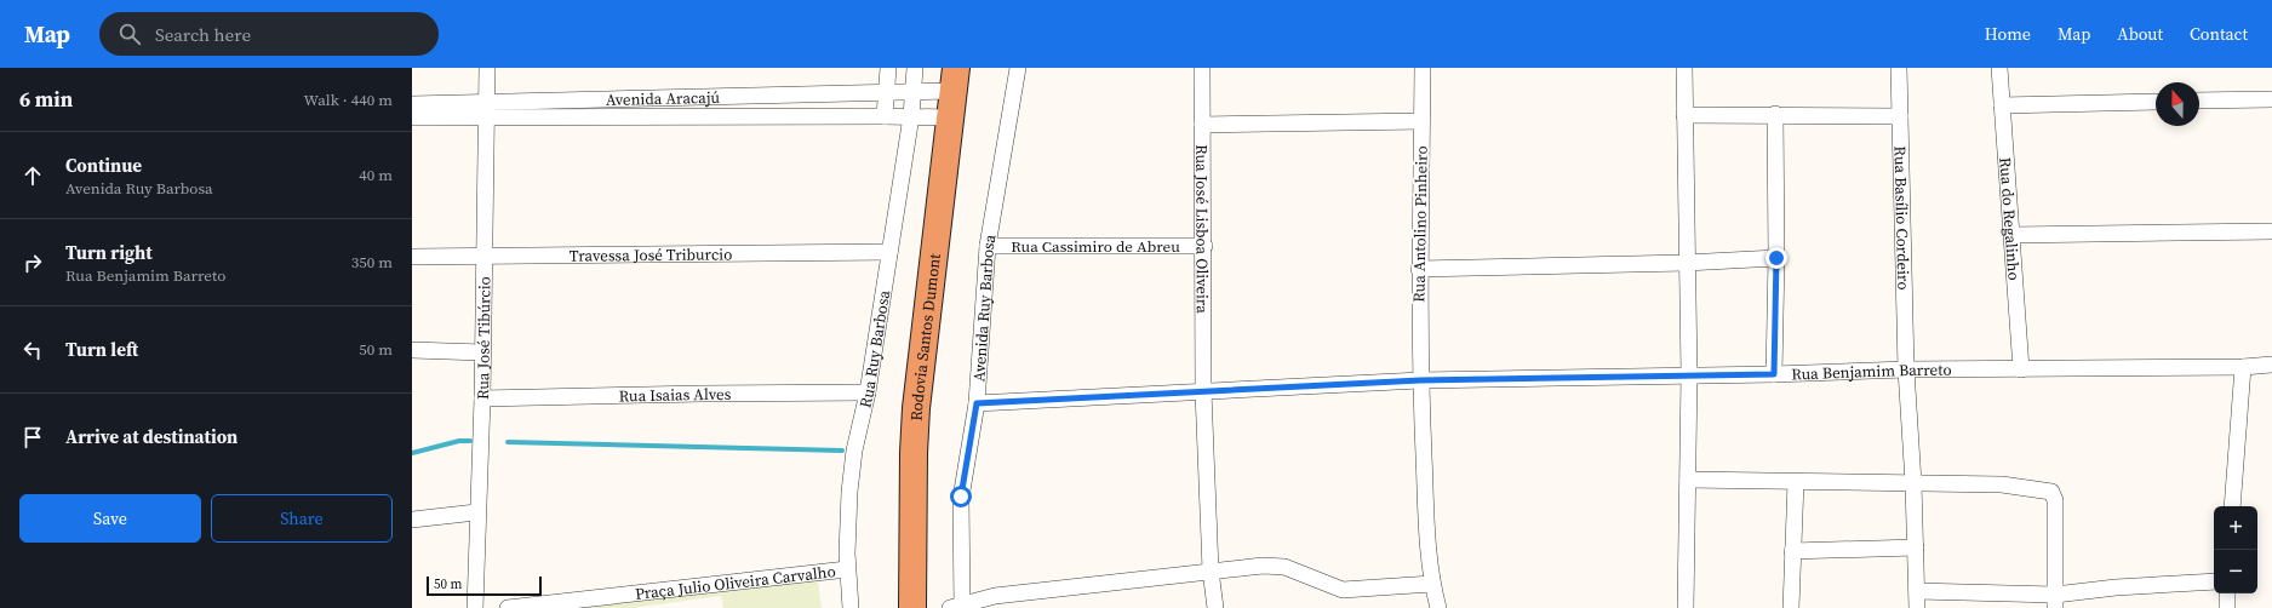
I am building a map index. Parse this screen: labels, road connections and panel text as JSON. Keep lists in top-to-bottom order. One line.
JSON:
{"streets":{"highway":["Rodovia Santos Dumont"],"street":["Avenida Aracajú","Rua Basílio Cordeiro","Rua do Regalinho","Rua Antolino Pinheiro","Rua José Lisboa Oliveira","Rua Cassimiro de Abreu","Travessa José Triburcio","Avenida Ruy Barbosa","Rua José Tibúrcio","Rua Ruy Barbosa","Rua Benjamim Barreto","Rua Isaias Alves","Praça Julio Oliveira Carvalho"]},"crossings":[["Avenida Aracajú","Rodovia Santos Dumont"],["Avenida Aracajú","Rua José Tibúrcio"],["Avenida Aracajú","Rua Ruy Barbosa"],["Rua Basílio Cordeiro","Rua Benjamim Barreto"],["Rua do Regalinho","Rua Benjamim Barreto"],["Rua Antolino Pinheiro","Rua Benjamim Barreto"],["Rua José Lisboa Oliveira","Rua Cassimiro de Abreu"],["Rua José Lisboa Oliveira","Rua Benjamim Barreto"],["Rua Cassimiro de Abreu","Avenida Ruy Barbosa"],["Travessa José Triburcio","Rua José Tibúrcio"],["Travessa José Triburcio","Rua Ruy Barbosa"],["Avenida Ruy Barbosa","Rua Benjamim Barreto"],["Rua José Tibúrcio","Rua Isaias Alves"],["Rua Ruy Barbosa","Rua Isaias Alves"],["Rua Ruy Barbosa","Praça Julio Oliveira Carvalho"]],"scale_bar":"50 m","north":"top","page":{"header":"Map","search":"Search here","nav":["Home","Map","About","Contact"],"heading":["6 min","Walk · 440 m"],"list":[["Continue","Avenida Ruy Barbosa","40 m"],["Turn right","Rua Benjamim Barreto","350 m"],["Turn left","50 m"],"Arrive at destination"],"buttons":["Save","Share"],"map_buttons":["+","−"],"scale":"50 m"}}
